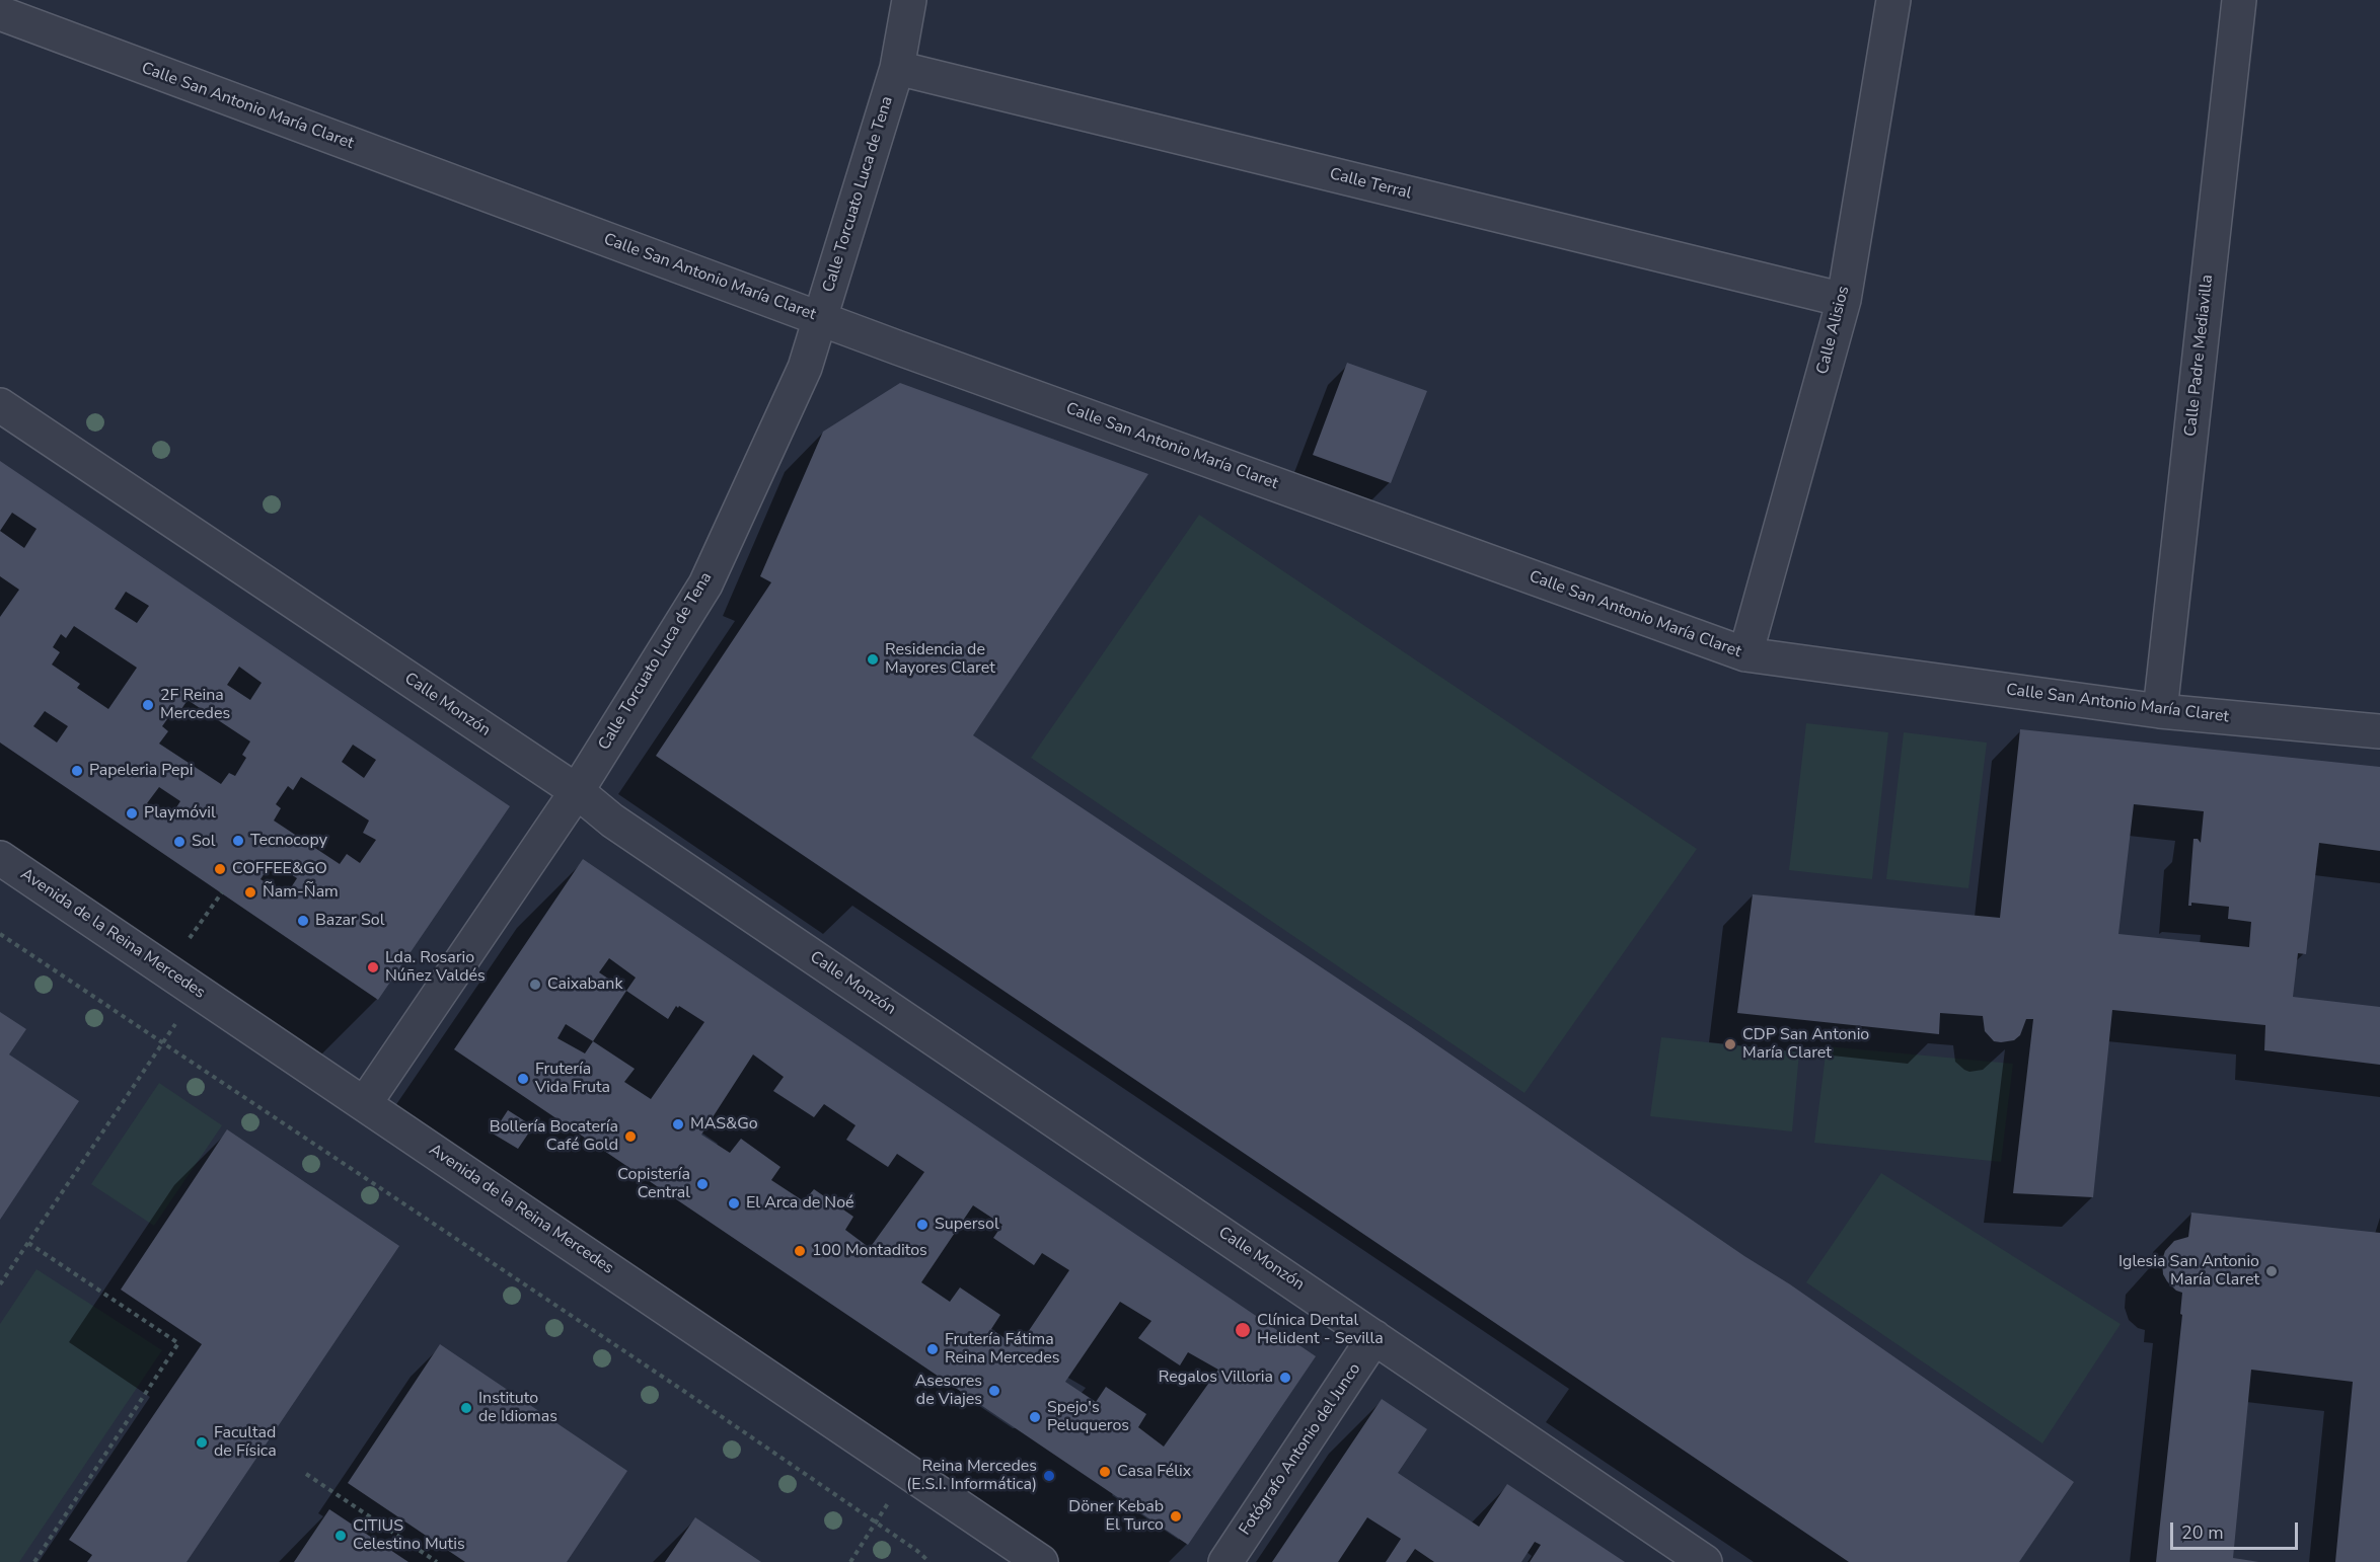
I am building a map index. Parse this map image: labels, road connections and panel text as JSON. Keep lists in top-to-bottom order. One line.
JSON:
{"streets":{"street":["Calle San Antonio María Claret","Calle Terral","Calle Torcuato Luca de Tena","Calle Alisios","Calle Padre Mediavilla","Calle Monzón","Avenida de la Reina Mercedes","Fotógrafo Antonio del Junco"]},"crossings":[["Calle San Antonio María Claret","Calle Torcuato Luca de Tena"],["Calle San Antonio María Claret","Calle Alisios"],["Calle San Antonio María Claret","Calle Padre Mediavilla"],["Calle Terral","Calle Torcuato Luca de Tena"],["Calle Terral","Calle Alisios"],["Calle Torcuato Luca de Tena","Calle Monzón"],["Calle Torcuato Luca de Tena","Avenida de la Reina Mercedes"],["Calle Monzón","Fotógrafo Antonio del Junco"]],"places":["Residencia de Mayores Claret","2F Reina Mercedes","Papeleria Pepi","Playmóvil","Tecnocopy","Sol","COFFEE&GO","Ñam-Ñam","Bazar Sol","Lda. Rosario Núñez Valdés","Caixabank","CDP San Antonio María Claret","Frutería Vida Fruta","MAS&Go","Bollería Bocatería Café Gold","Copistería Central","El Arca de Noé","Supersol","100 Montaditos","Iglesia San Antonio María Claret","Clínica Dental Helident - Sevilla","Frutería Fátima Reina Mercedes","Regalos Villoria","Asesores de Viajes","Instituto de Idiomas","Spejo's Peluqueros","Facultad de Física","Casa Félix","Reina Mercedes (E.S.I. Informática)","Döner Kebab El Turco","CITIUS Celestino Mutis"],"scale_bar":"20 m"}
